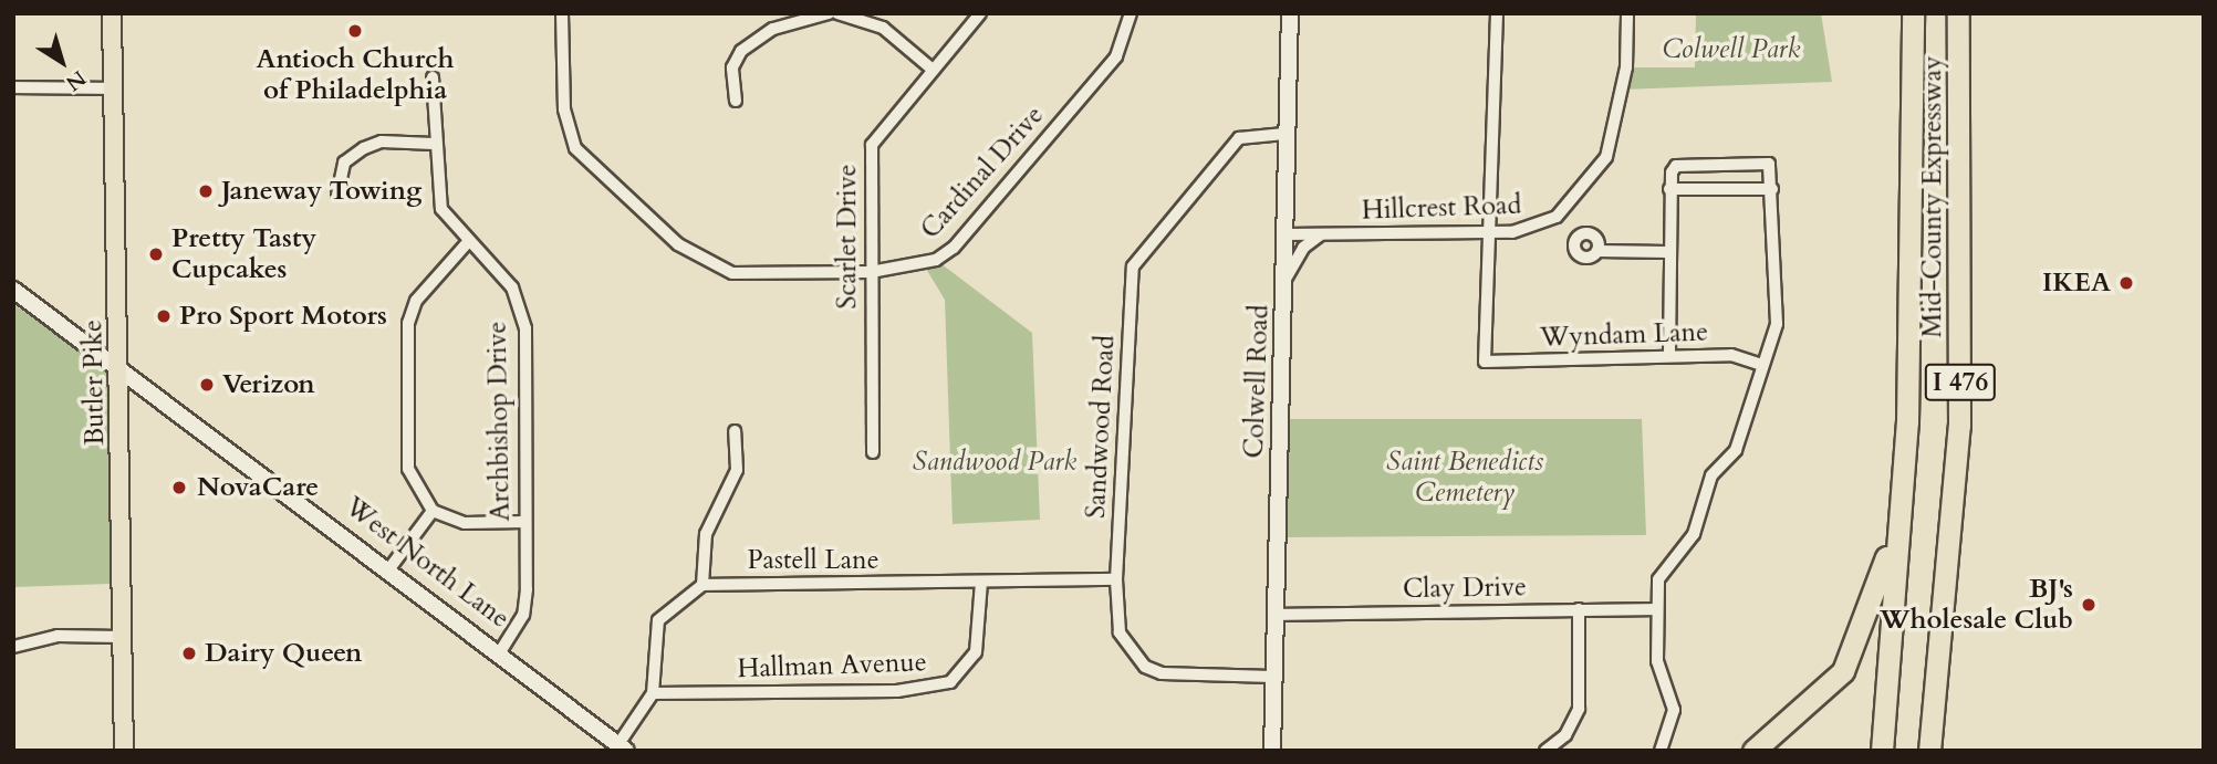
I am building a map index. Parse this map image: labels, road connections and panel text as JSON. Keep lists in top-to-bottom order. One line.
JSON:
{"streets":{"highway":["Mid-County Expressway","I 476"],"main road":["Butler Pike"],"street":["Cardinal Drive","Hillcrest Road","Scarlet Drive","Wyndam Lane","Colwell Road","Archbishop Drive","Sandwood Road","Pastell Lane","West North Lane","Clay Drive","Hallman Avenue"]},"crossings":[["Cardinal Drive","Scarlet Drive"],["Hillcrest Road","Wyndam Lane"],["Hillcrest Road","Colwell Road"],["Colwell Road","Sandwood Road"],["Colwell Road","Clay Drive"],["Butler Pike","West North Lane"],["Archbishop Drive","West North Lane"],["Sandwood Road","Pastell Lane"],["Pastell Lane","Hallman Avenue"]],"parks":["Colwell Park","Sandwood Park","Saint Benedicts Cemetery"],"places":["Antioch Church of Philadelphia","Janeway Towing","Pretty Tasty Cupcakes","IKEA","Pro Sport Motors","Verizon","NovaCare","BJ's Wholesale Club","Dairy Queen"],"north":"bottom right"}
